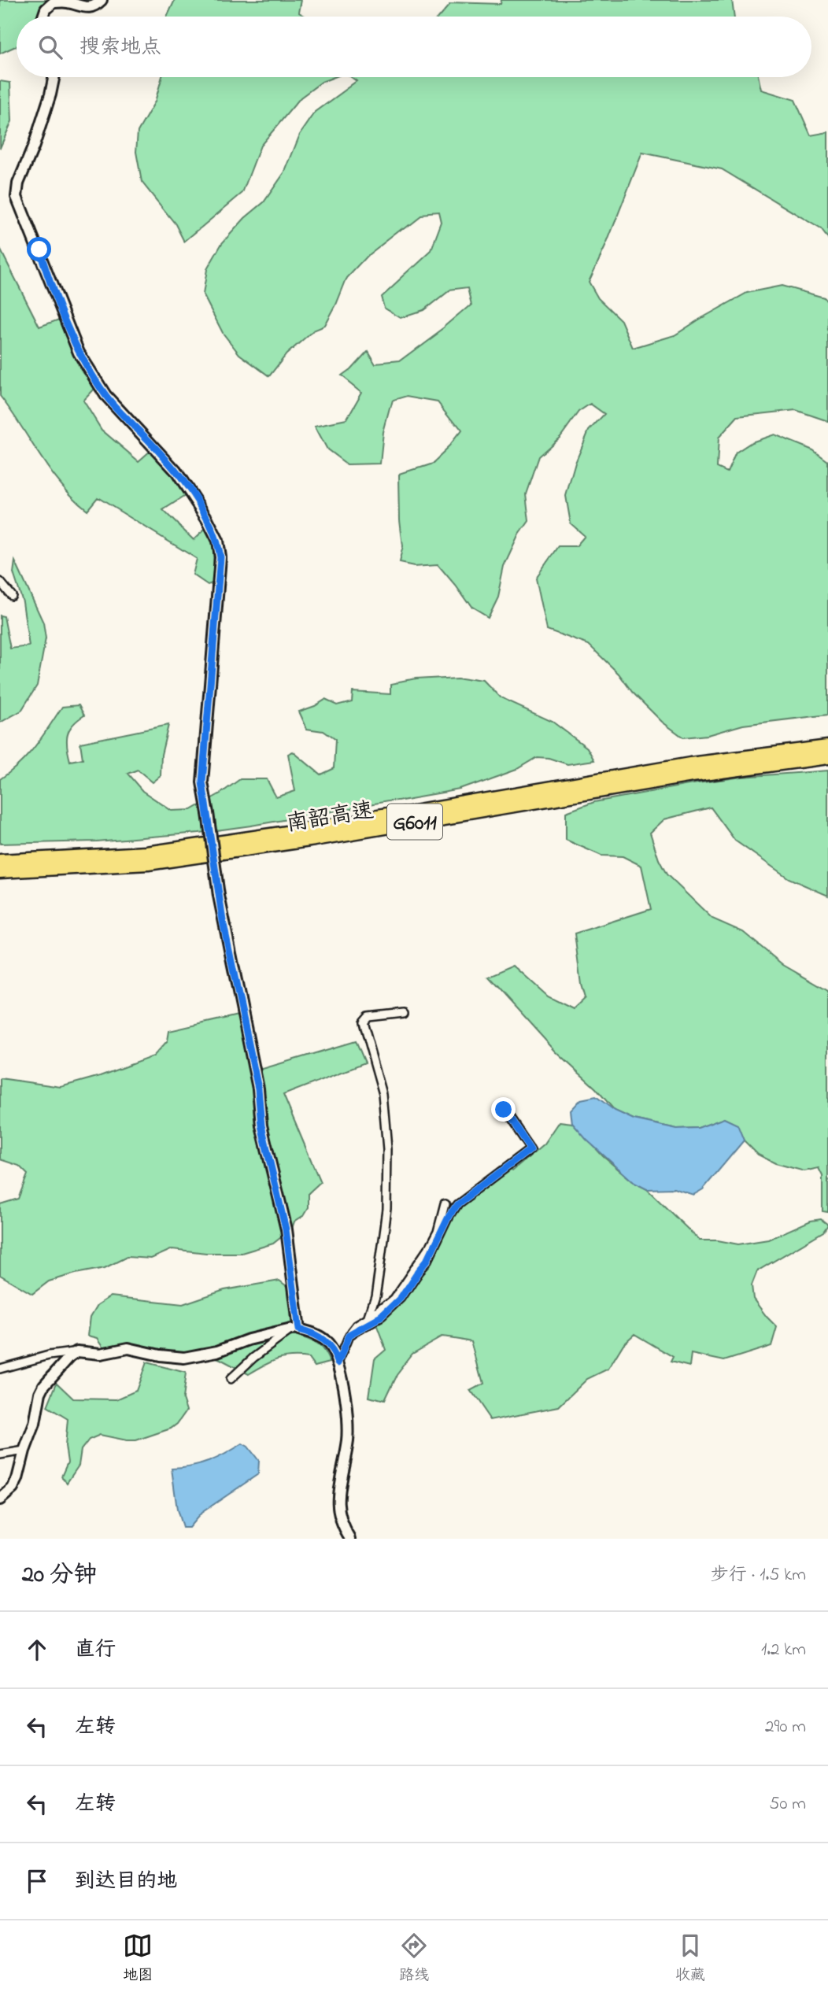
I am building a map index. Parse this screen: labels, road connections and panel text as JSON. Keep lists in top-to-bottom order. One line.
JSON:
{"streets":{"highway":["南韶高速","G6011"]},"page":{"search":"搜索地点","heading":["20 分钟","步行 · 1.5 km"],"list":[["直行","1.2 km"],["左转","290 m"],["左转","50 m"],"到达目的地"],"nav":["地图","路线","收藏"]}}
